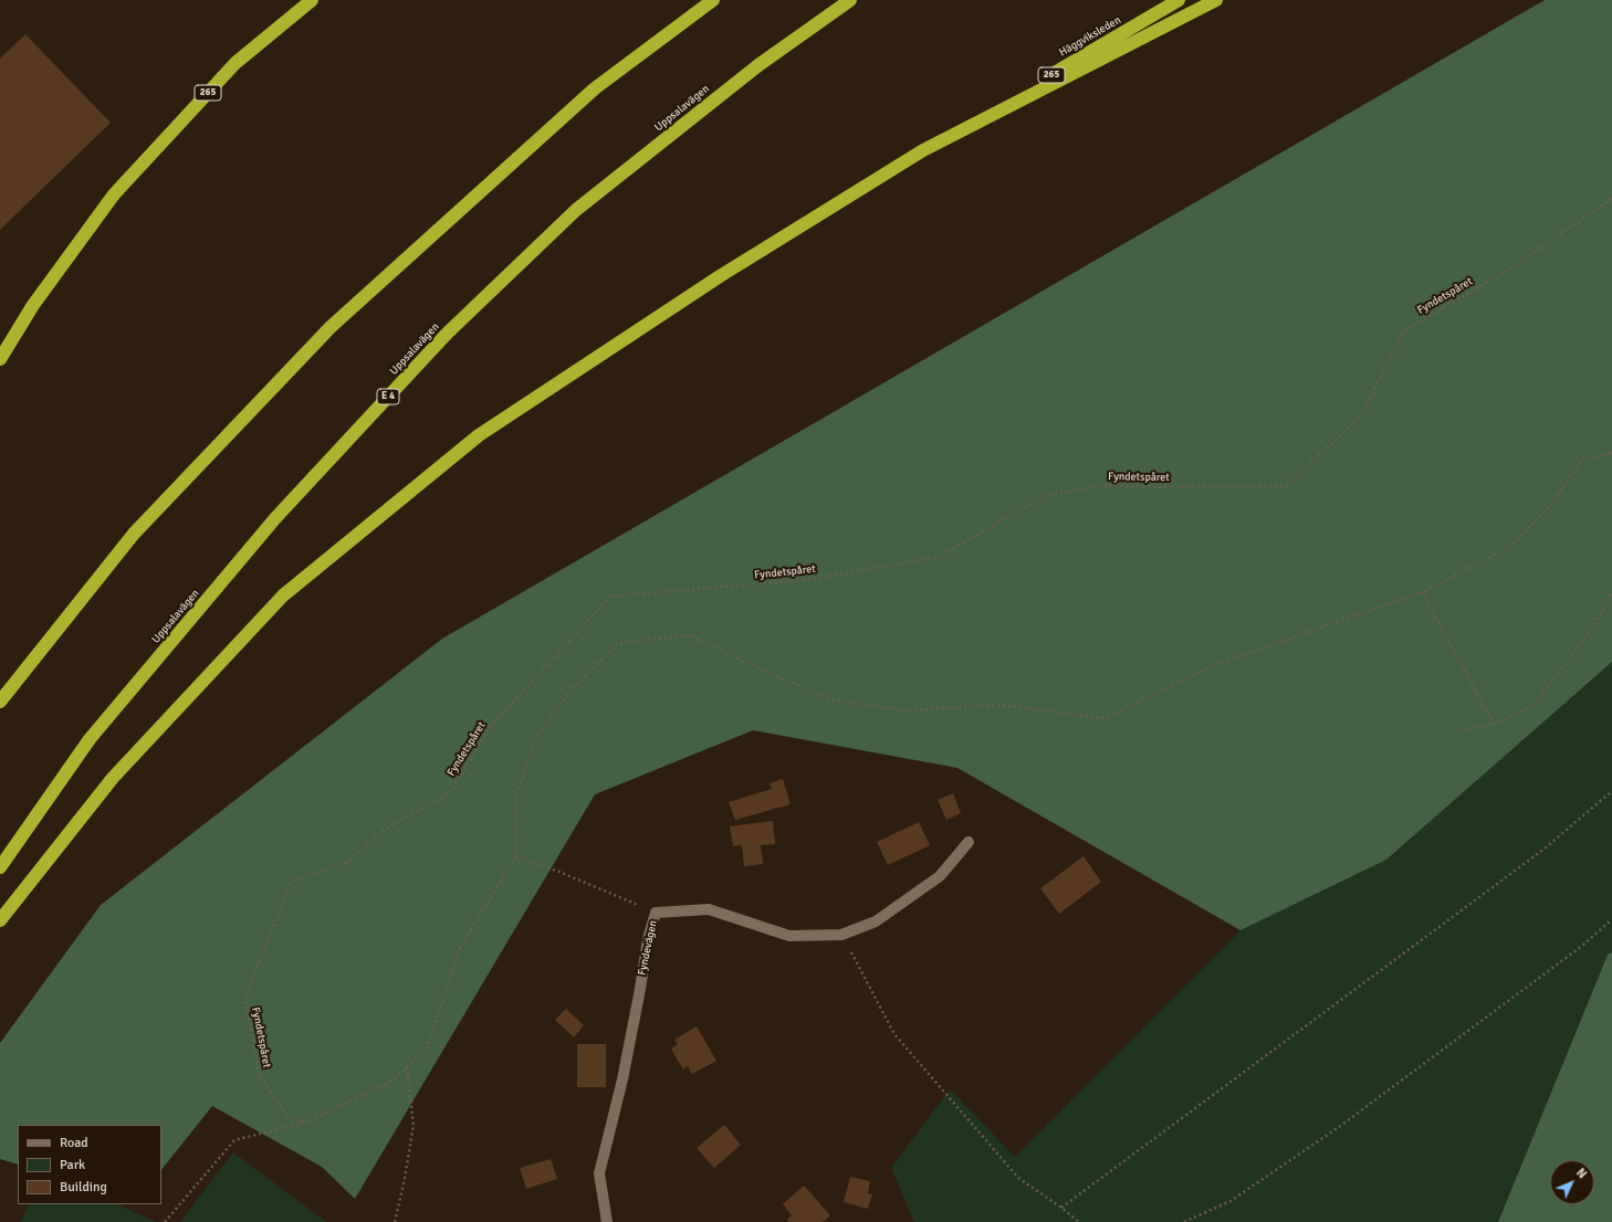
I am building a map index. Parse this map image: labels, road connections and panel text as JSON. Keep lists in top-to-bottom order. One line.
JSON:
{"streets":{"highway":["Häggviksleden","265","Uppsalavägen","E 4"],"street":["Fyndevägen"],"path":["Fyndetspåret"]},"legend":["Road","Park","Building"],"north":"top right"}
